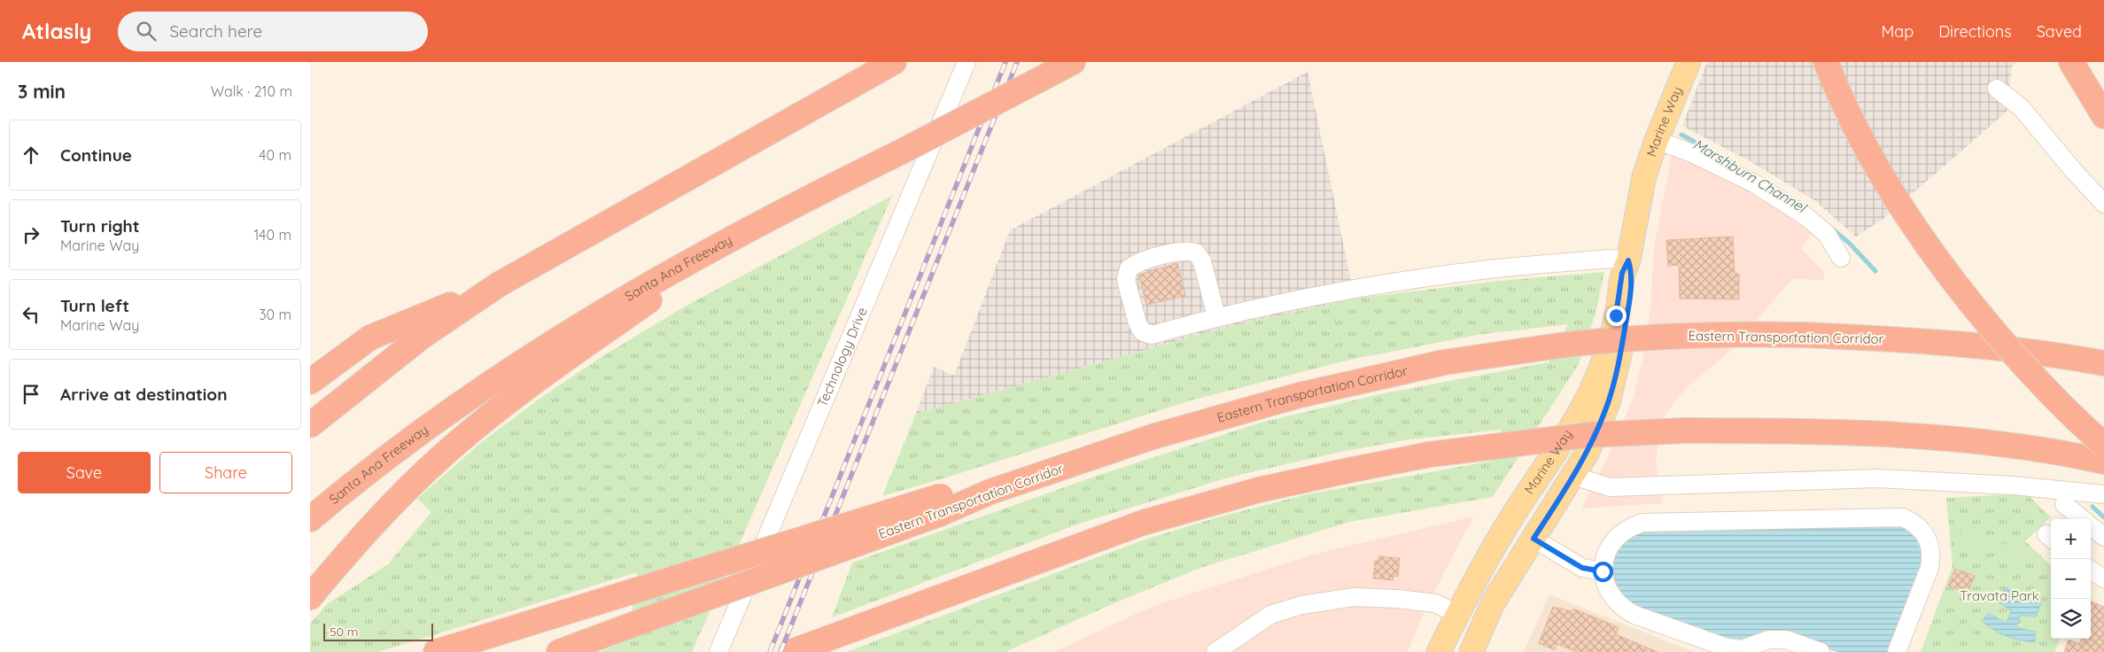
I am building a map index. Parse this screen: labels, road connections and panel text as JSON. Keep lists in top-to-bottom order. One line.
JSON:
{"streets":{"highway":["Santa Ana Freeway","Eastern Transportation Corridor"],"main road":["Marine Way"],"street":["Technology Drive"]},"water":["Marshburn Channel"],"parks":["Travata Park"],"scale_bar":"50 m","page":{"header":"Atlasly","search":"Search here","nav":["Map","Directions","Saved"],"heading":["3 min","Walk · 210 m"],"list":[["Continue","40 m"],["Turn right","Marine Way","140 m"],["Turn left","Marine Way","30 m"],"Arrive at destination"],"buttons":["Save","Share"],"map_buttons":["+","−"],"scale":"50 m"}}
